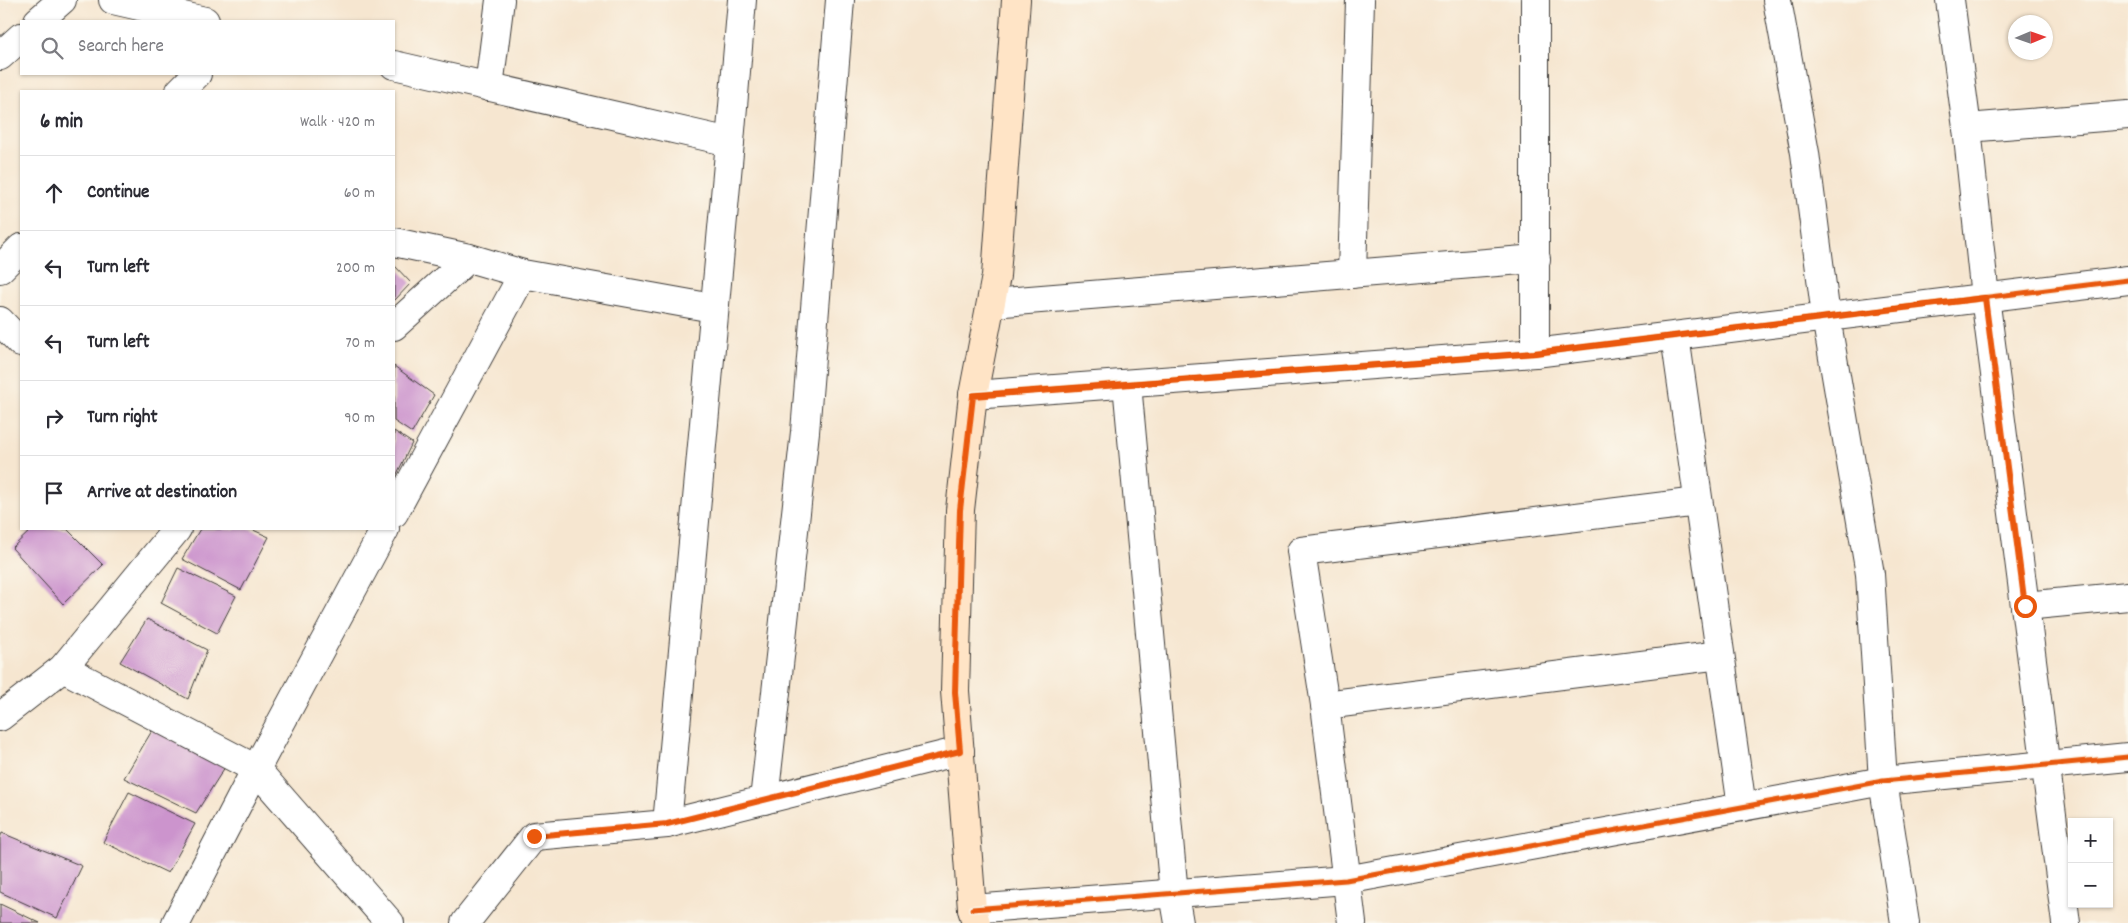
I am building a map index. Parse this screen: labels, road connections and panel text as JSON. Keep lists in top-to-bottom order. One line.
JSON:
{"north":"right","page":{"search":"Search here","heading":["6 min","Walk · 420 m"],"list":[["Continue","60 m"],["Turn left","200 m"],["Turn left","70 m"],["Turn right","90 m"],"Arrive at destination"],"map_buttons":["+","−"]}}
